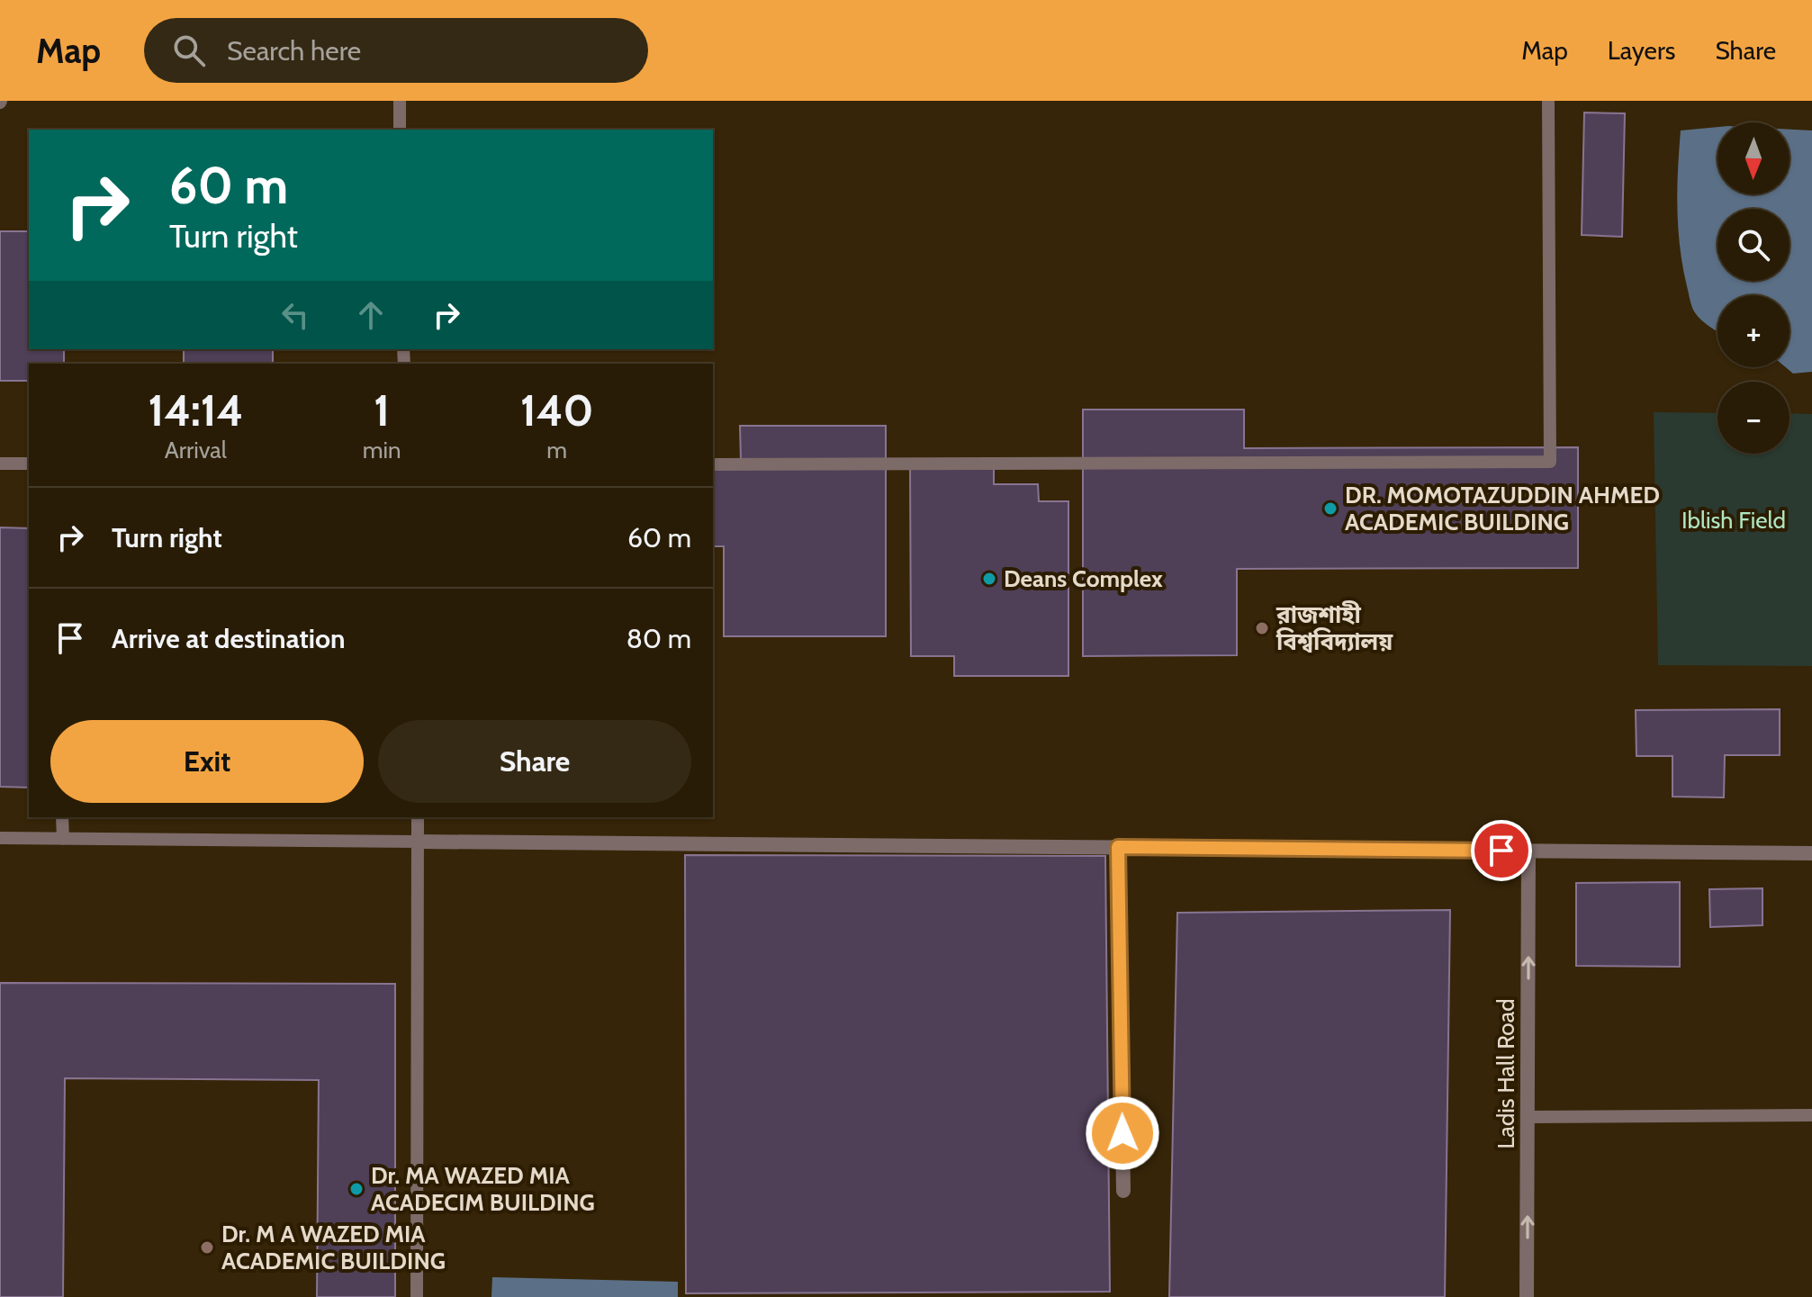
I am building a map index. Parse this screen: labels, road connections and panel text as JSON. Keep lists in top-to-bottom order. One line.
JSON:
{"streets":{"street":["Ladis Hall Road"]},"one_way":["Ladis Hall Road"],"parks":["Iblish Field"],"places":["DR. MOMOTAZUDDIN AHMED ACADEMIC BUILDING","Deans Complex","রাজশাহী বিশ্ববিদ্যালয়","Dr. MA WAZED MIA ACADECIM BUILDING","Dr. M A WAZED MIA ACADEMIC BUILDING"],"north":"bottom","page":{"header":"Map","search":"Search here","nav":["Map","Layers","Share"],"map_buttons":["+","−"],"turn":["60 m","Turn right"],"eta":["14:14","Arrival","1","min","140","m"],"list":[{"name":"Turn right","value":"60 m"},{"name":"Arrive at destination","value":"80 m"}],"buttons":["Exit","Share"]}}
